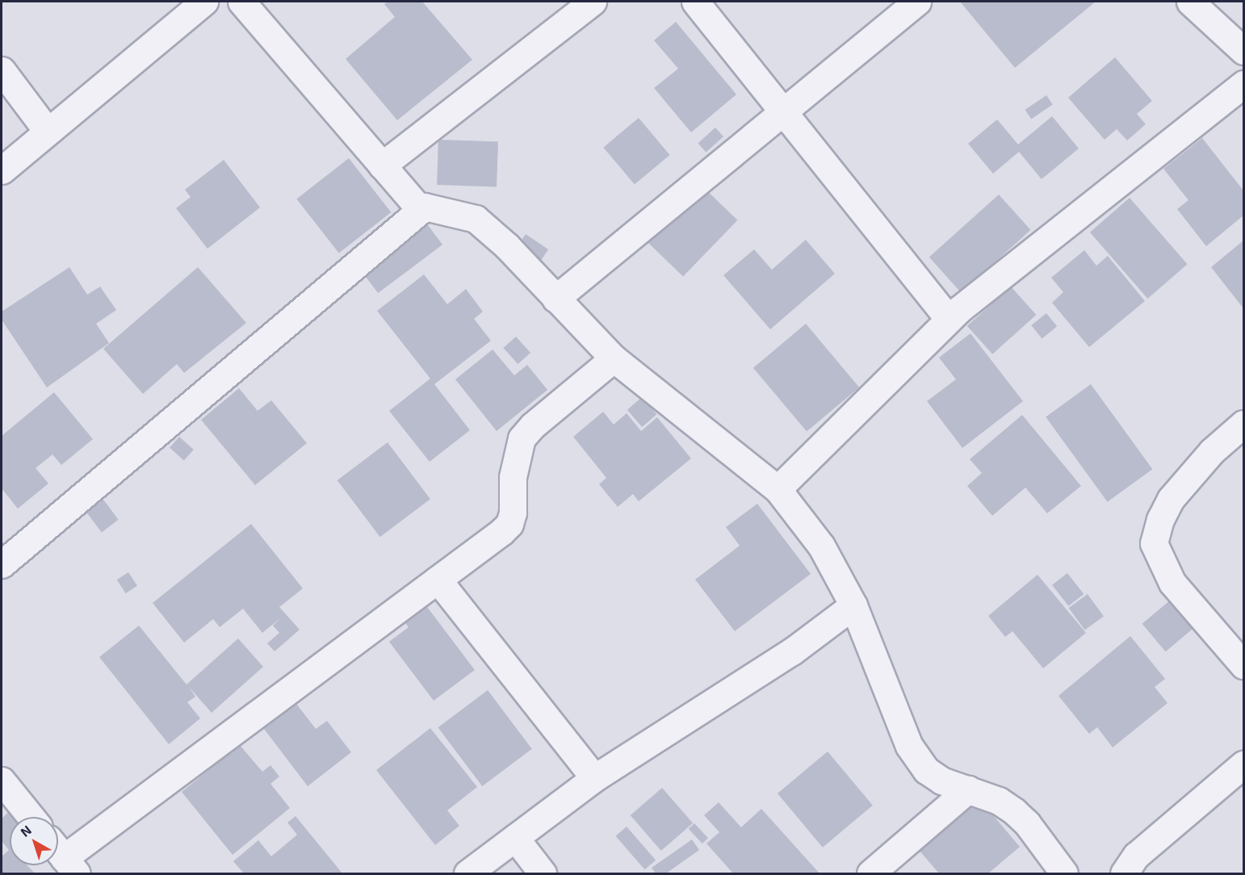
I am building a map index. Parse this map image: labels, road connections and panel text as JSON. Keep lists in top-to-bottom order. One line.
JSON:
{"north":"top left"}
